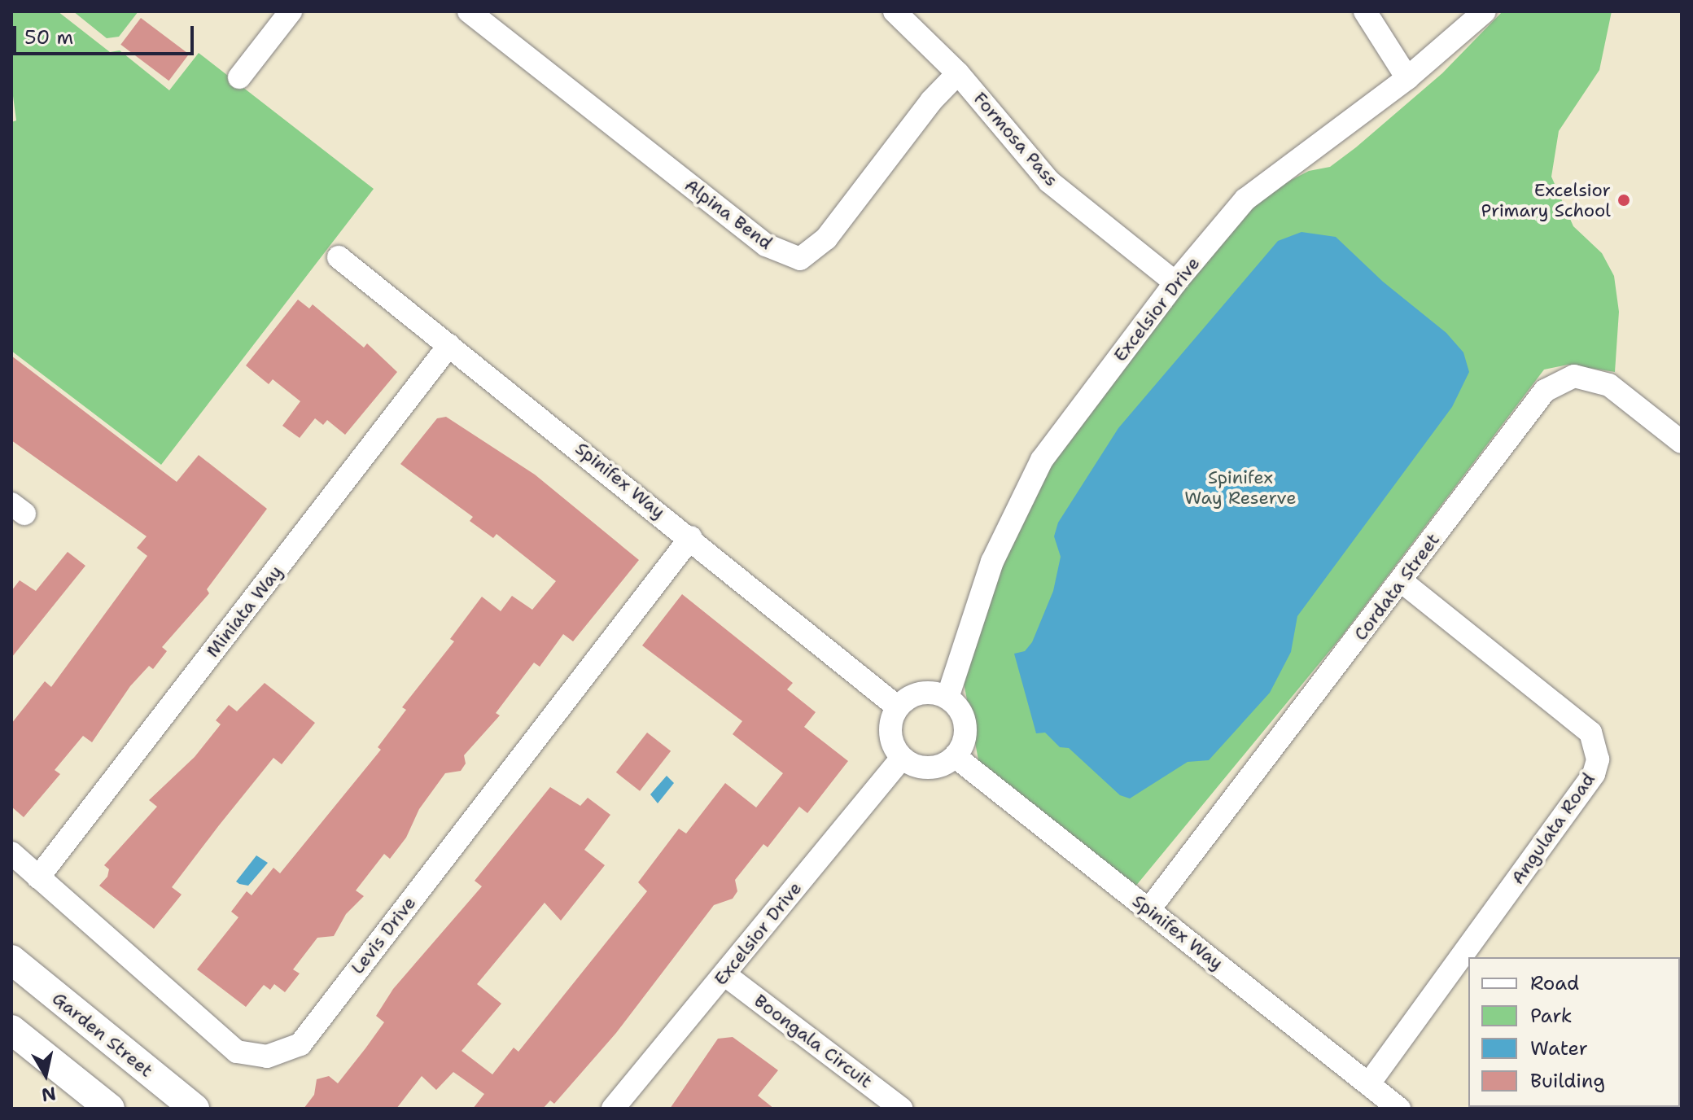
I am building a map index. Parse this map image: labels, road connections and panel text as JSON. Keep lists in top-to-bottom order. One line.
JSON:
{"streets":{"main road":["Garden Street"],"street":["Formosa Pass","Alpina Bend","Excelsior Drive","Spinifex Way","Cordata Street","Miniata Way","Angulata Road","Levis Drive","Boongala Circuit"]},"crossings":[["Formosa Pass","Alpina Bend"],["Formosa Pass","Excelsior Drive"],["Excelsior Drive","Spinifex Way"],["Excelsior Drive","Boongala Circuit"],["Spinifex Way","Cordata Street"],["Spinifex Way","Miniata Way"],["Spinifex Way","Angulata Road"],["Spinifex Way","Levis Drive"],["Cordata Street","Angulata Road"],["Miniata Way","Levis Drive"]],"parks":["Spinifex Way Reserve"],"places":["Excelsior Primary School"],"legend":["Road","Park","Water","Building"],"scale_bar":"50 m","north":"bottom"}
